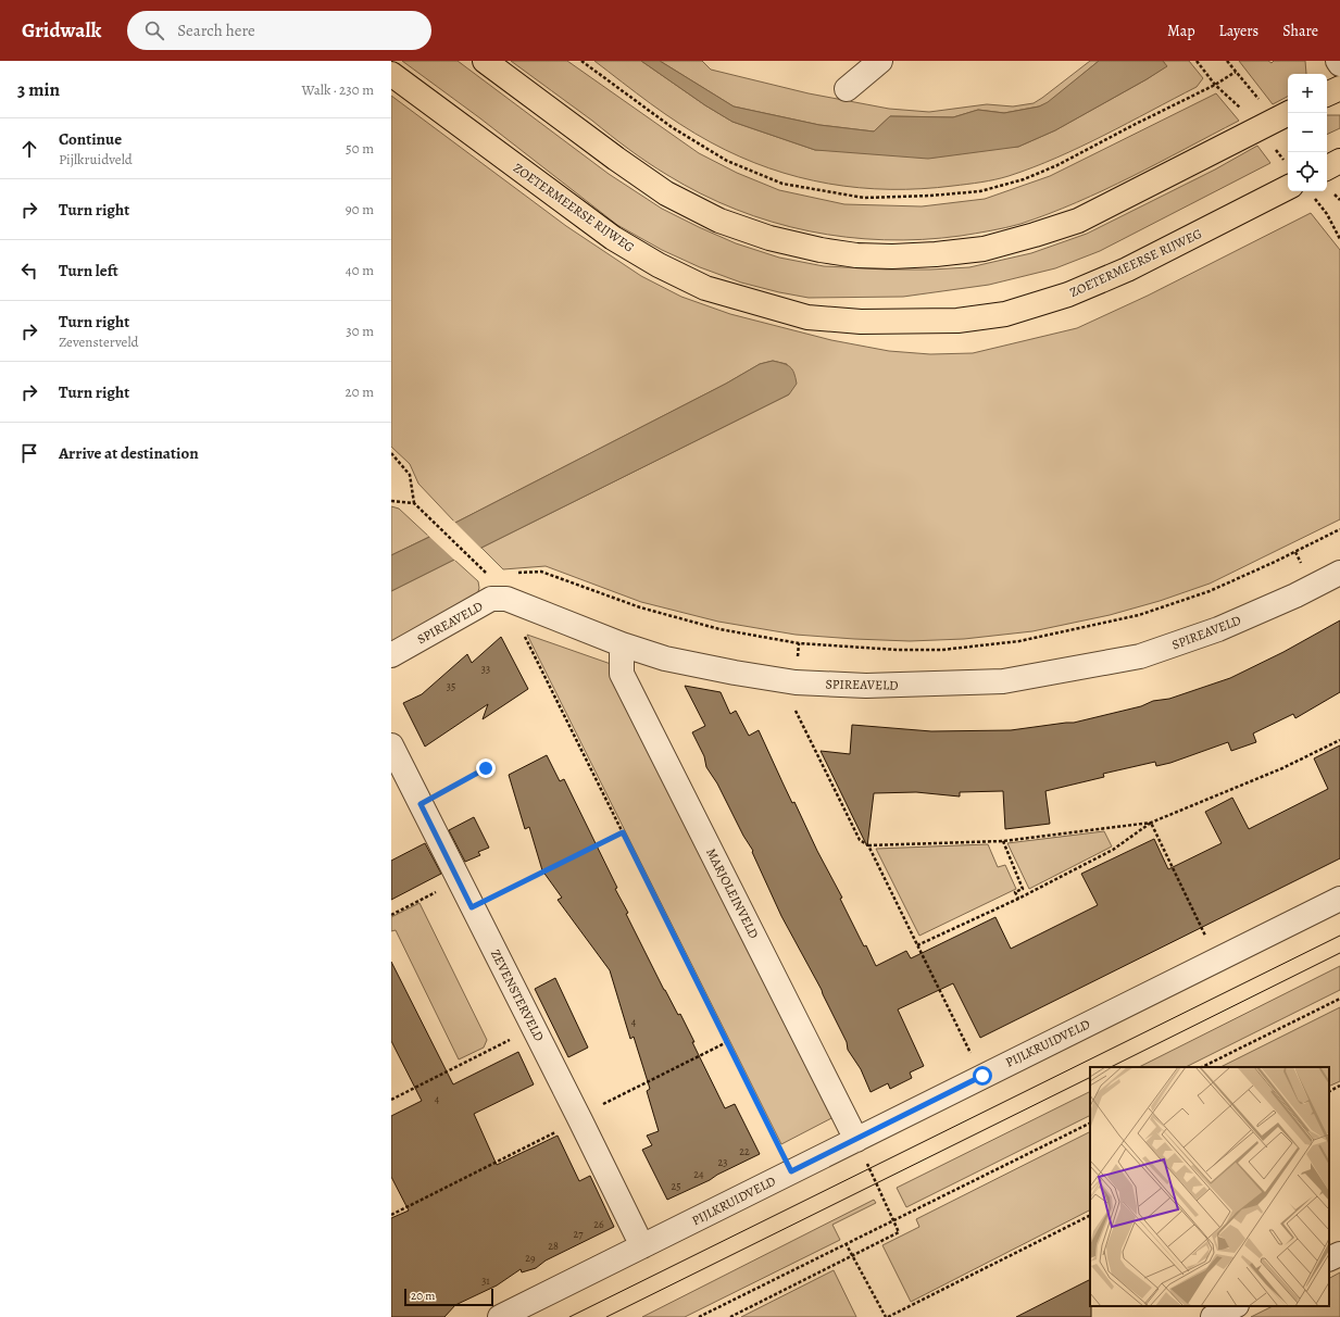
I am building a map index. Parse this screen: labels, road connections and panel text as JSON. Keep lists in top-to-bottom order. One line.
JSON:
{"streets":{"main road":["ZOETERMEERSE RIJWEG"],"street":["SPIREAVELD","MARJOLEINVELD","ZEVENSTERVELD","PIJLKRUIDVELD"]},"crossings":[["SPIREAVELD","MARJOLEINVELD"],["MARJOLEINVELD","PIJLKRUIDVELD"],["ZEVENSTERVELD","PIJLKRUIDVELD"]],"house_numbers":["33","35","4","4","22","23","24","25","26","27","28","29","31"],"scale_bar":"20 m","page":{"header":"Gridwalk","search":"Search here","nav":["Map","Layers","Share"],"heading":["3 min","Walk · 230 m"],"map_buttons":["+","−"],"list":[["Continue","Pijlkruidveld","50 m"],["Turn right","90 m"],["Turn left","40 m"],["Turn right","Zevensterveld","30 m"],["Turn right","20 m"],"Arrive at destination"],"scale":"20 m"}}
